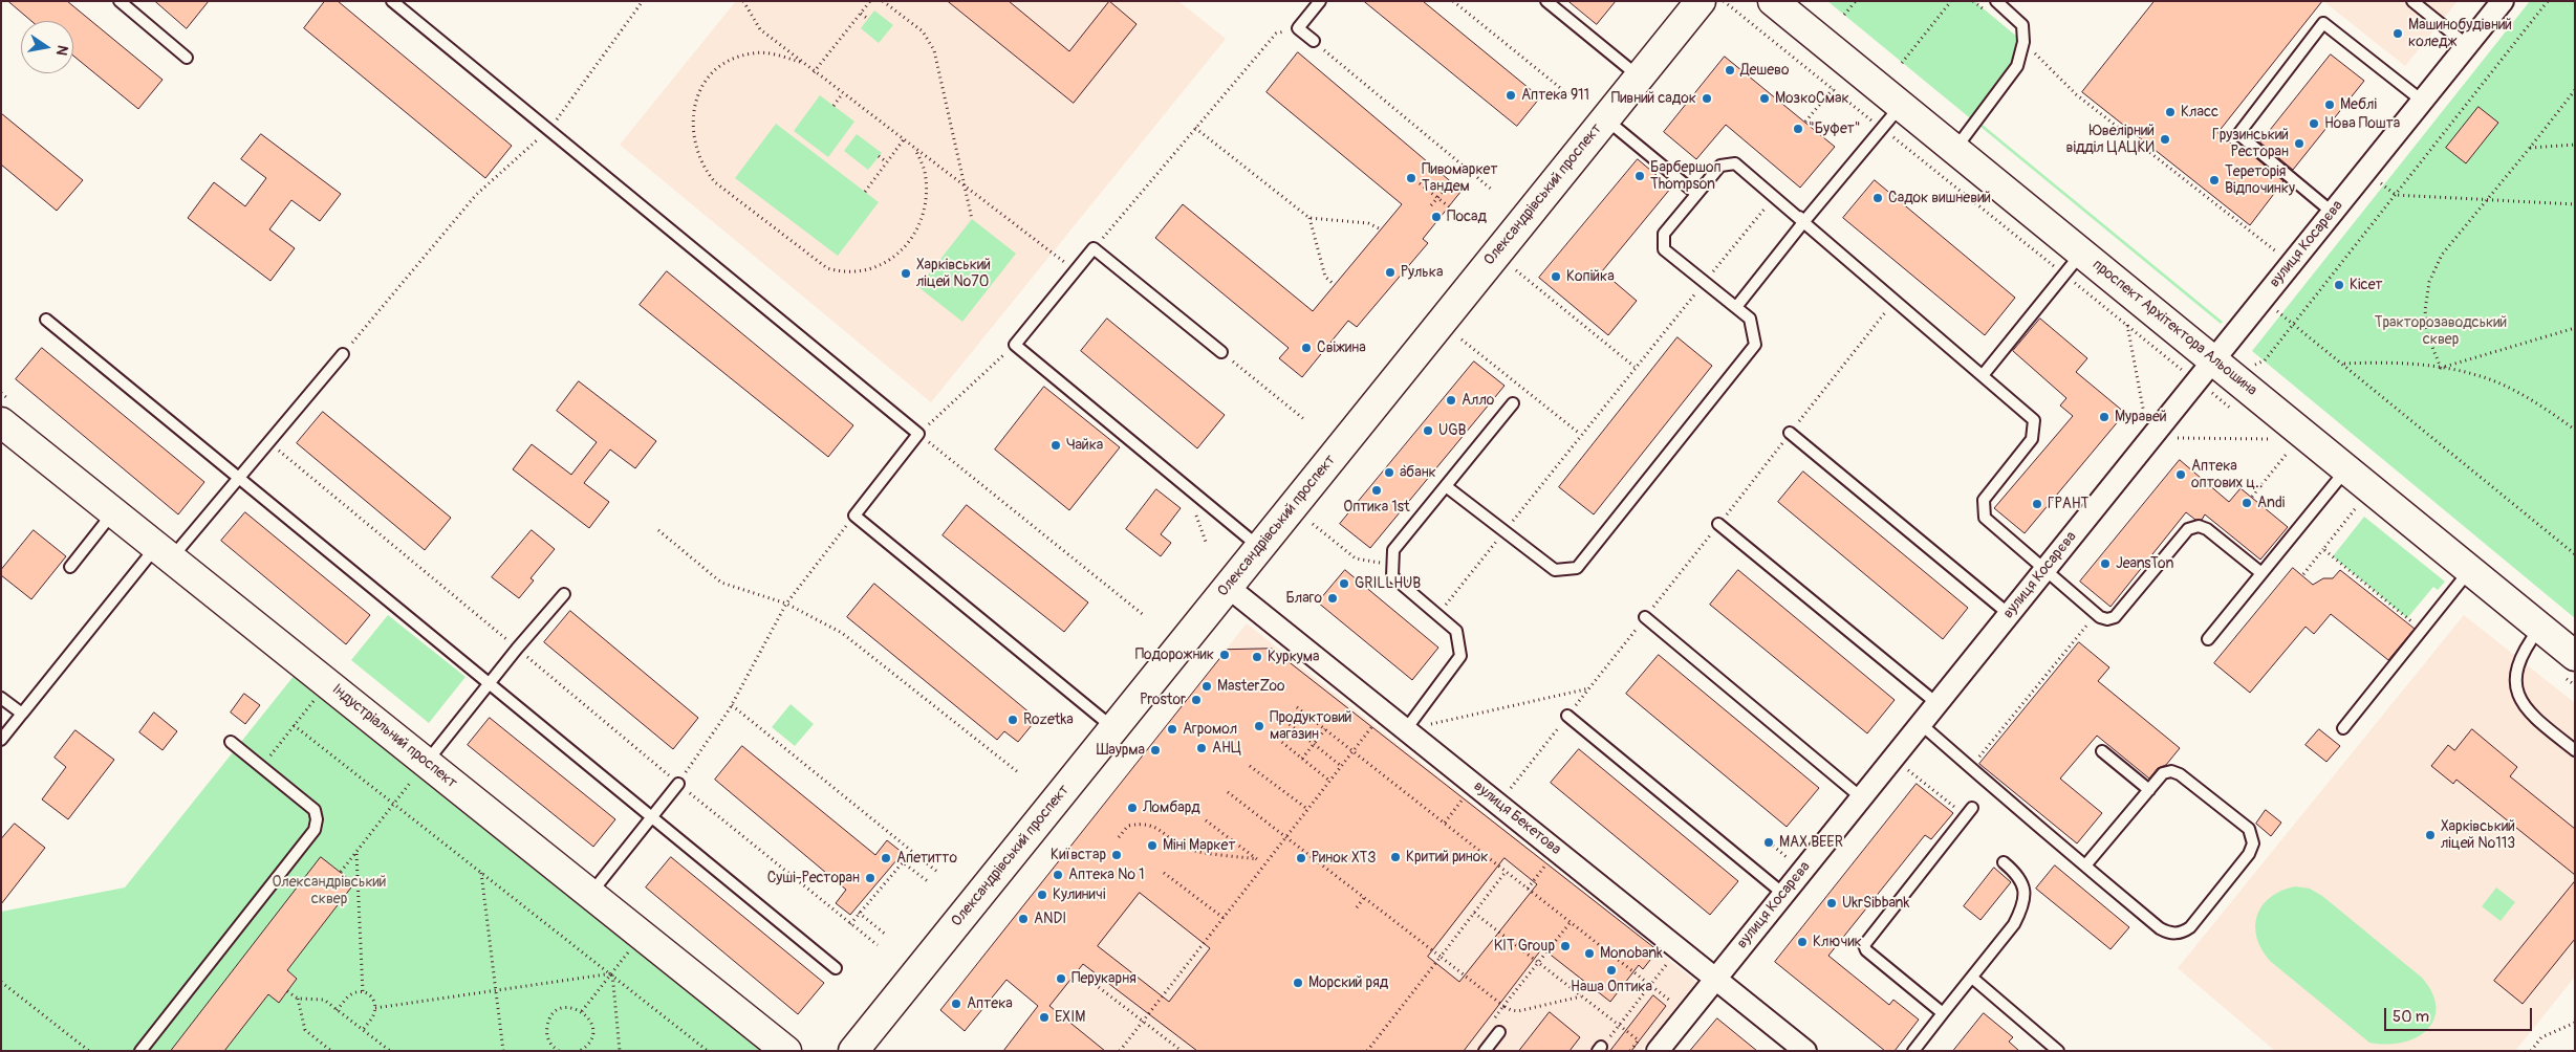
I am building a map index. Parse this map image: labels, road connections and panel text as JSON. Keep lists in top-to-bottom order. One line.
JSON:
{"streets":{"street":["Олександрівський проспект","вулиця Косарєва","проспект Архітектора Альошина","Індустріальний проспект","вулиця Бекетова"]},"crossings":[["Олександрівський проспект","вулиця Бекетова"],["вулиця Косарєва","проспект Архітектора Альошина"],["вулиця Косарєва","вулиця Бекетова"]],"parks":["Тракторозаводський сквер","Олександрівський сквер"],"places":["Машинобудівний коледж","Дешево","Аптека 911","Пивний садок","МозкоСмак","Меблі","Класс","Нова Пошта","\"Буфет\"","Ювелірний відділ ЦАЦКИ","Грузинський Ресторан","Барбершоп Thompson","Пивомаркет Тандем","Тереторія Відпочинку","Садок вишневий","Посад","Рулька","Харківський ліцей №70","Копійка","Кісет","Свіжина","Алло","Муравей","UGB","Чайка","а̀банк","Аптека оптових ц‥","Оптика 1st","Andi","ГРАНТ","JeansTon","GRILLHUB","Благо","Подорожник","Куркума","MasterZoo","Prostor","Rozetka","Продуктовий магазин","Агромол","АНЦ","Шаурма","Ломбард","Харківський ліцей №113","MAX BEER","Міні Маркет","Київстар","Критий ринок","Апетитто","Ринок ХТЗ","Аптека № 1","Суші-Ресторан","Кулиничі","UkrSibbank","ANDI","Ключик","KIT Group","Monobank","Наша Оптика","Перукарня","Морский ряд","Аптека","EXIM"],"scale_bar":"50 m","north":"right"}
